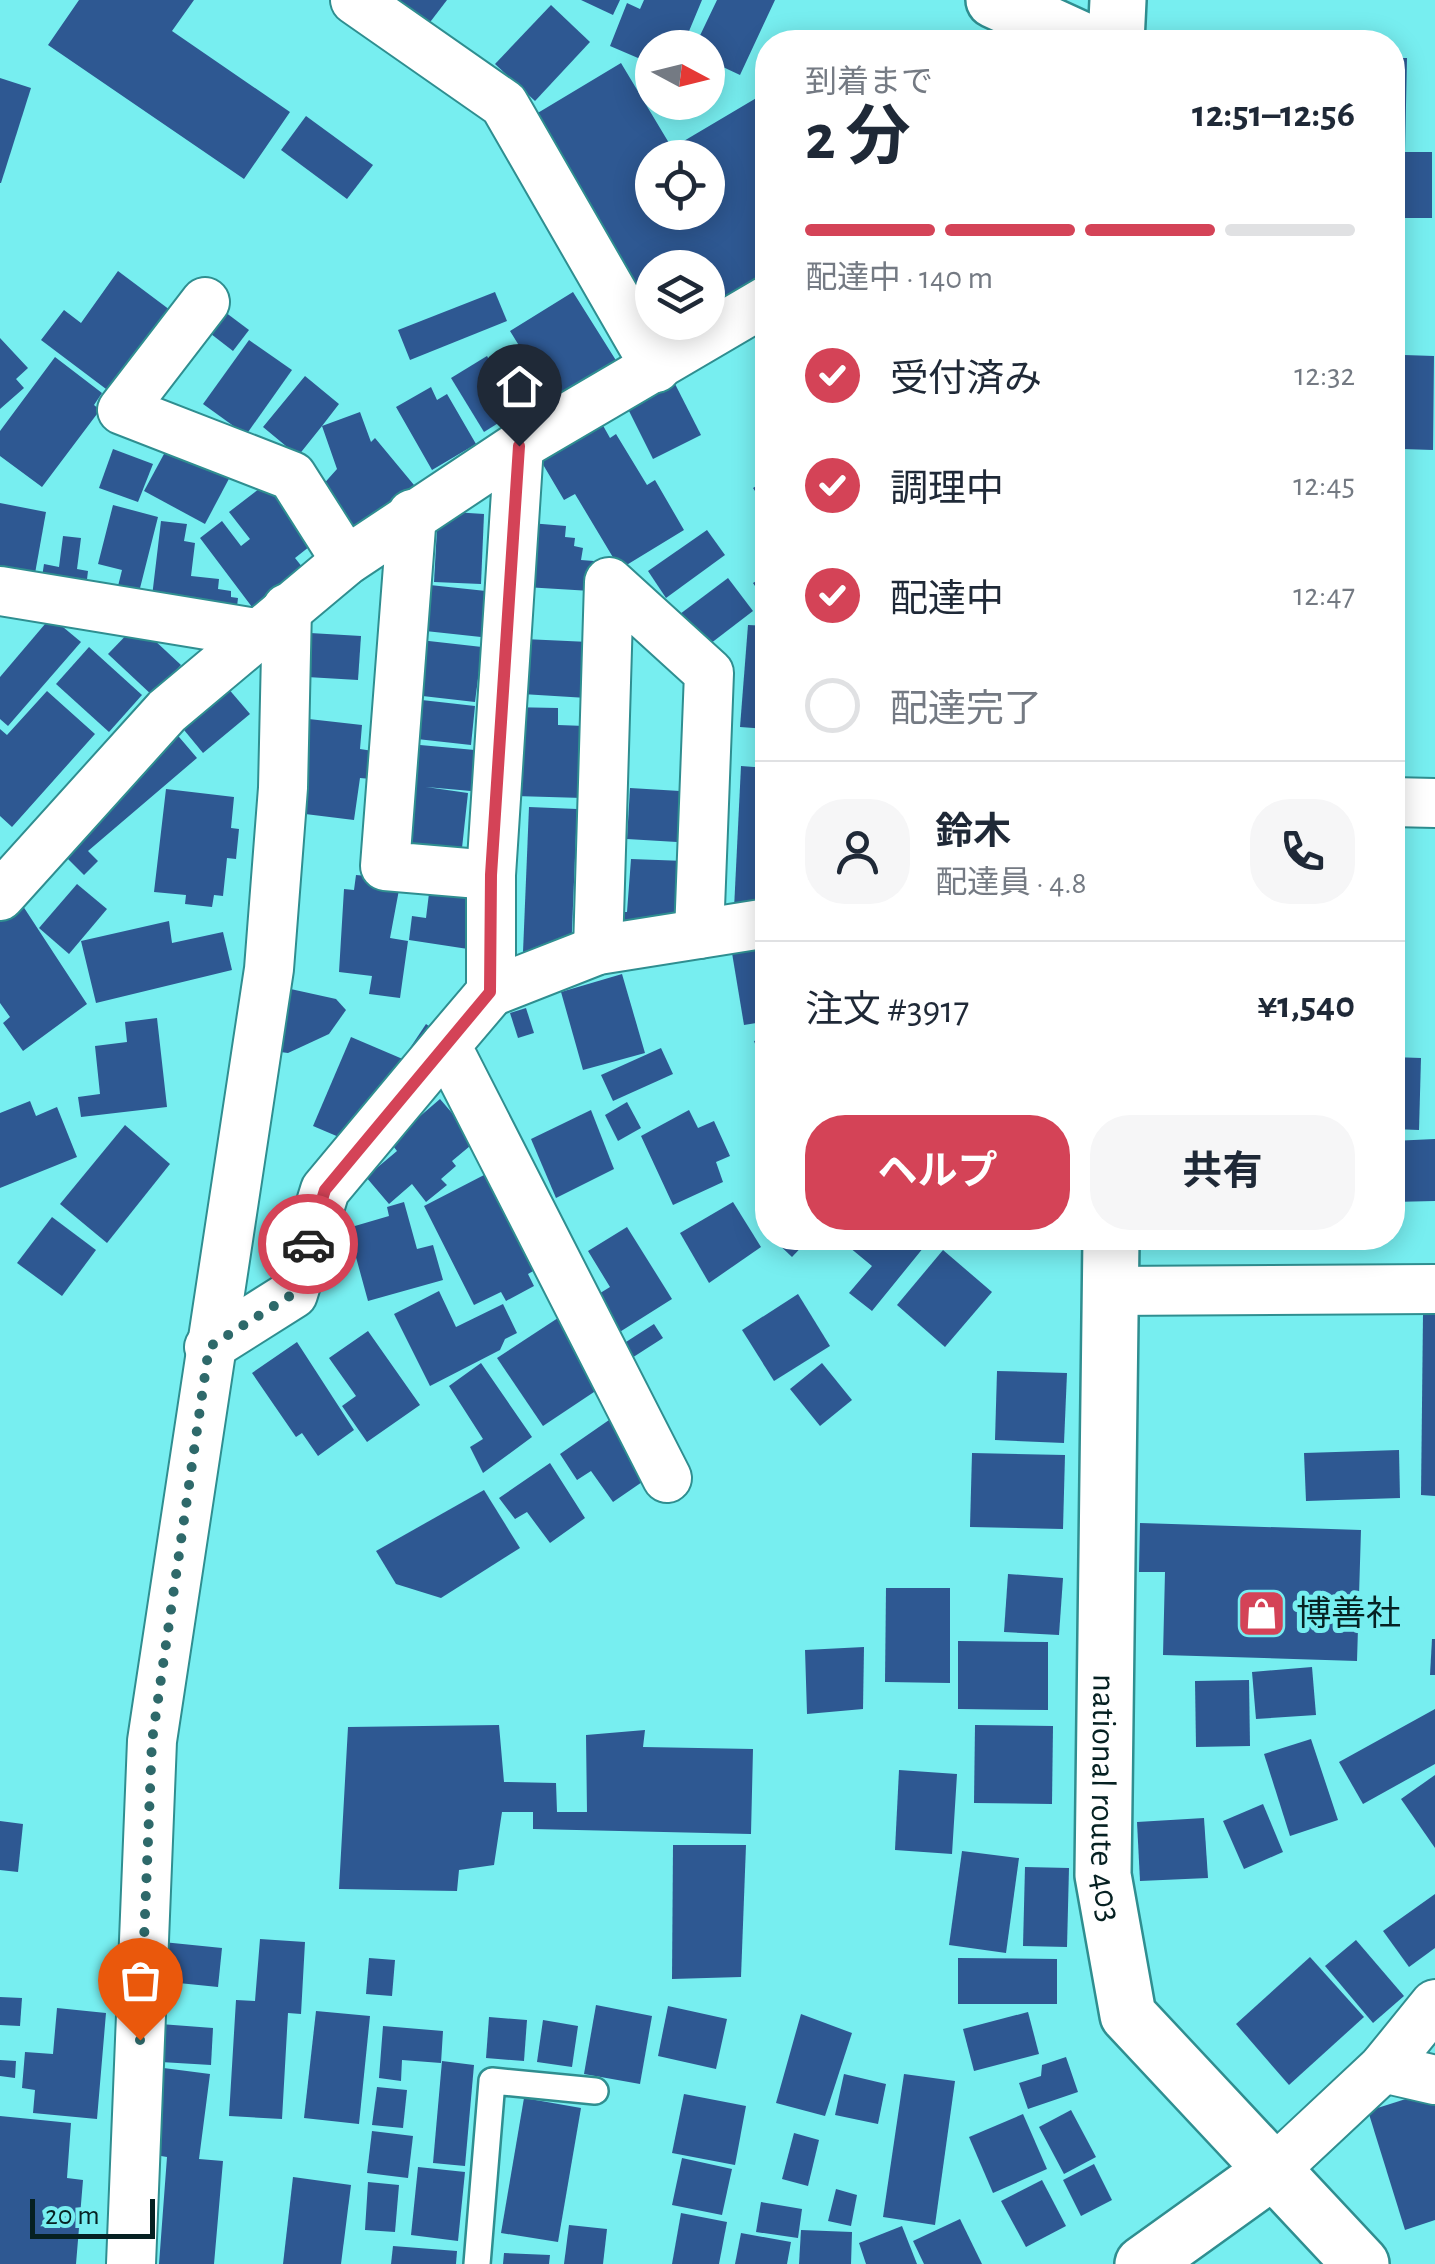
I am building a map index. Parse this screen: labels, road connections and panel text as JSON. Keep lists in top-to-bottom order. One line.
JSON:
{"streets":{"main road":["national route 403"]},"places":{"shop":["博善社"]},"scale_bar":"20 m","north":"right","page":{"heading":["2 分","到着まで","12:51–12:56"],"panel":["鈴木","配達員 · 4.8","注文 #3917","¥1,540"],"bar":"配達中 · 140 m","list":[["受付済み","12:32"],["調理中","12:45"],["配達中","12:47"],"配達完了"],"buttons":["ヘルプ","共有"],"scale":"20 m"}}
